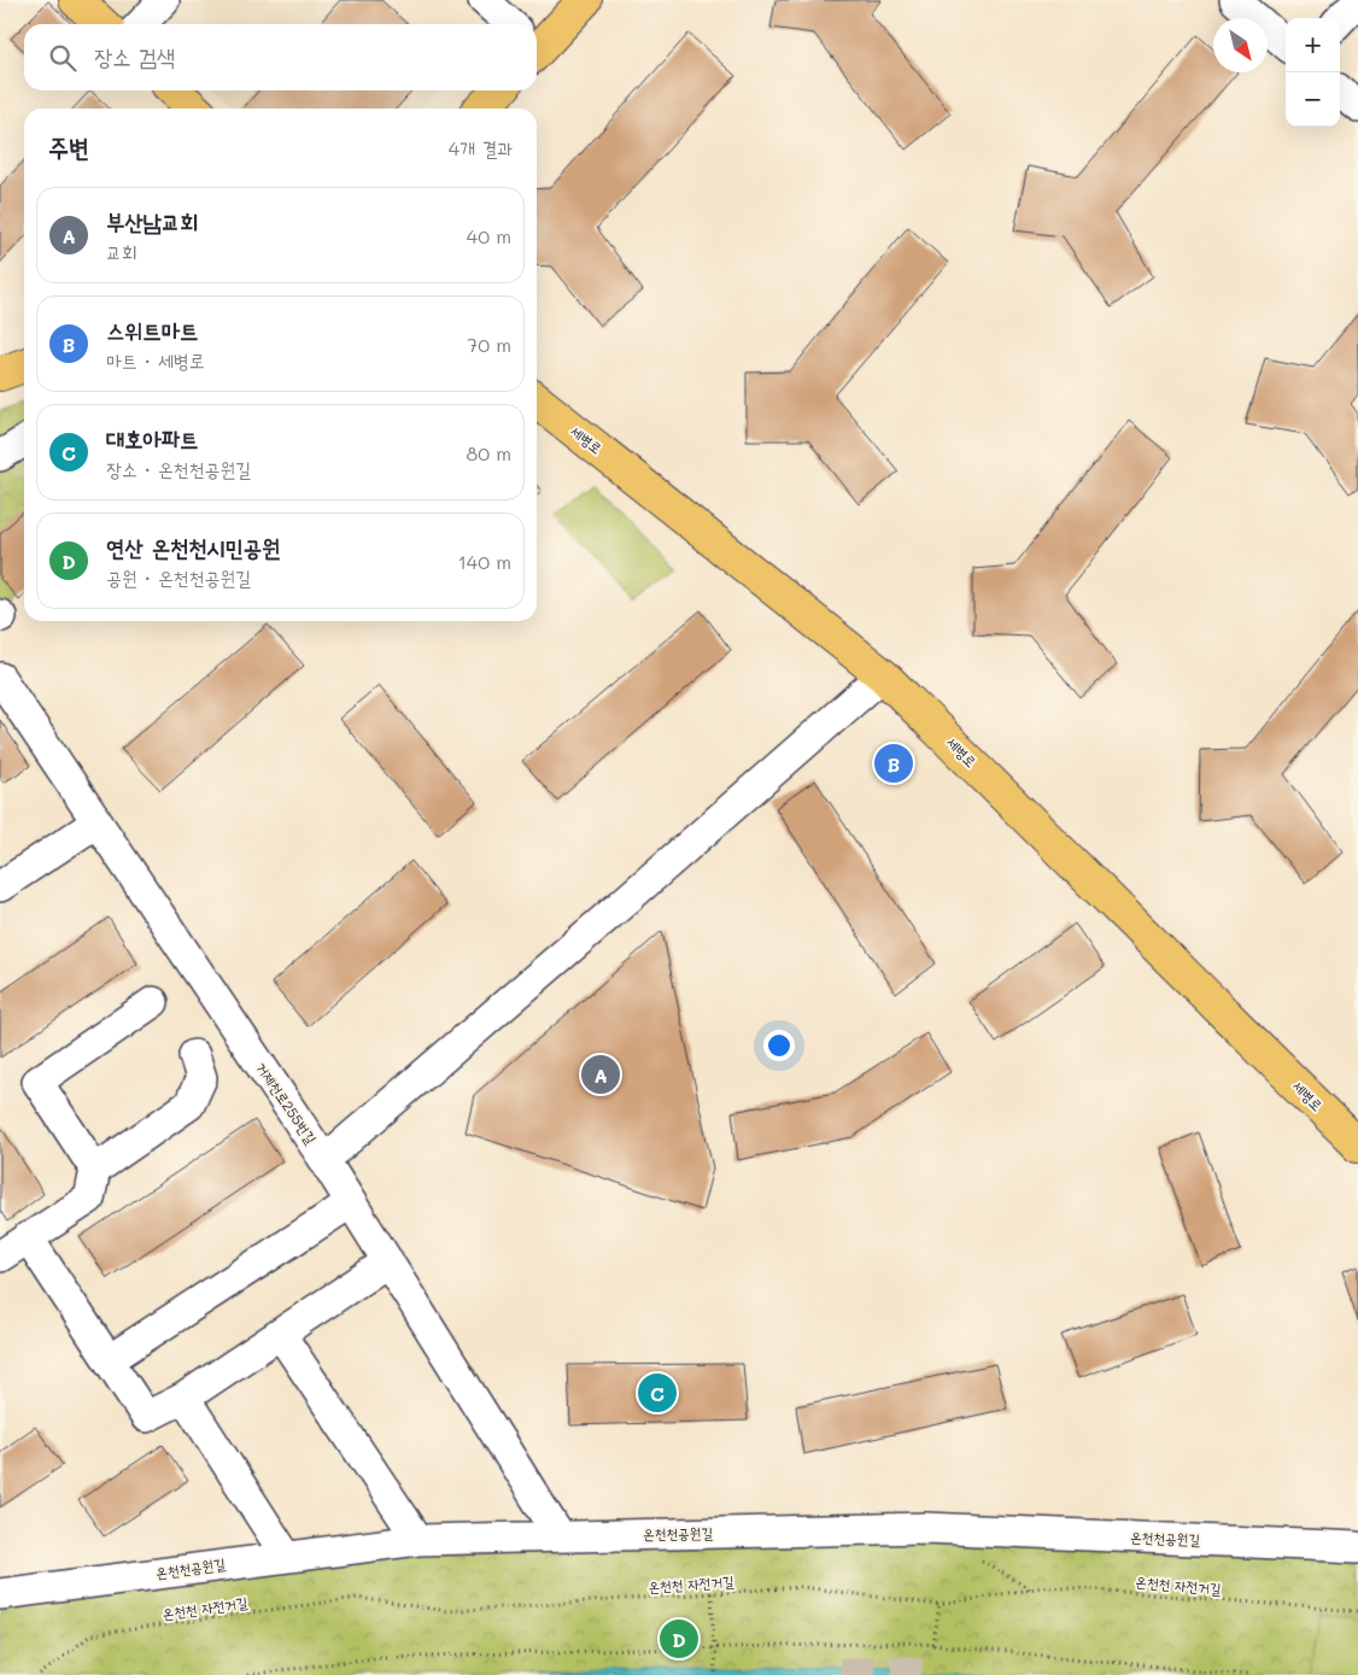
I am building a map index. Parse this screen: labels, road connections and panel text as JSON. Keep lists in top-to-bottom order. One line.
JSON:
{"streets":{"main road":["세병로"],"street":["거제천로255번길","온천천공원길"],"path":["온천천 자전거길"]},"crossings":[["거제천로255번길","온천천공원길"]],"north":"bottom right","page":{"map_buttons":["+","−"],"search":"장소 검색","heading":["주변","4개 결과"],"list":[{"mark":"A","name":"부산남교회","note":"교회","value":"40 m"},{"mark":"B","name":"스위트마트","note":"마트 · 세병로","value":"70 m"},{"mark":"C","name":"대호아파트","note":"장소 · 온천천공원길","value":"80 m"},{"mark":"D","name":"연산 온천천시민공원","note":"공원 · 온천천공원길","value":"140 m"}],"pins":["B","A","C","D"]}}
